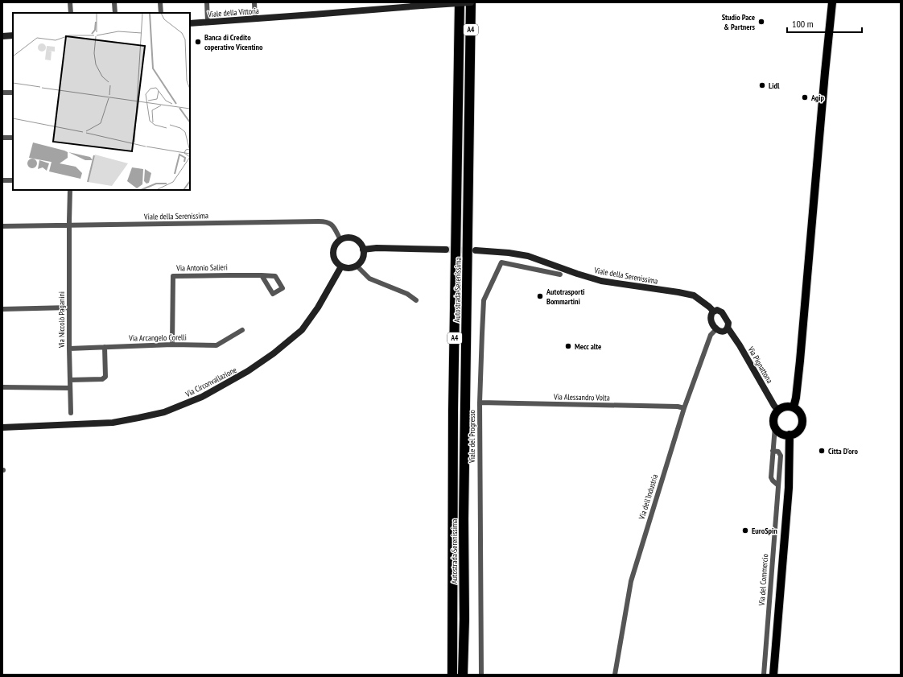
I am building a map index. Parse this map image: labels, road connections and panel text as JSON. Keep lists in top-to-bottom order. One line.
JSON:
{"streets":{"highway":["A4","Autostrada Serenissima"],"street":["Viale della Vittoria","Viale della Serenissima","Via Antonio Salieri","Via Niccolò Paganini","Via Arcangelo Corelli","Via Pignattona","Via Circonvallazione","Via Alessandro Volta","Viale del Progresso","Via dell'Industria","Via del Commercio"]},"crossings":[["Viale della Vittoria","Autostrada Serenissima"],["Viale della Serenissima","Via Niccolò Paganini"],["Viale della Serenissima","Via Pignattona"],["Viale della Serenissima","Via Circonvallazione"],["Viale della Serenissima","Via dell'Industria"],["Via Antonio Salieri","Via Arcangelo Corelli"],["Via Niccolò Paganini","Via Arcangelo Corelli"],["Via Pignattona","Via dell'Industria"],["Via Alessandro Volta","Viale del Progresso"],["Via Alessandro Volta","Via dell'Industria"]],"places":["Studio Pace & Partners","Banca di Credito coperativo Vicentino","Lidl","Agip","Autotrasporti Bommartini","Mecc alte","Citta D'oro","EuroSpin"],"scale_bar":"100 m"}
